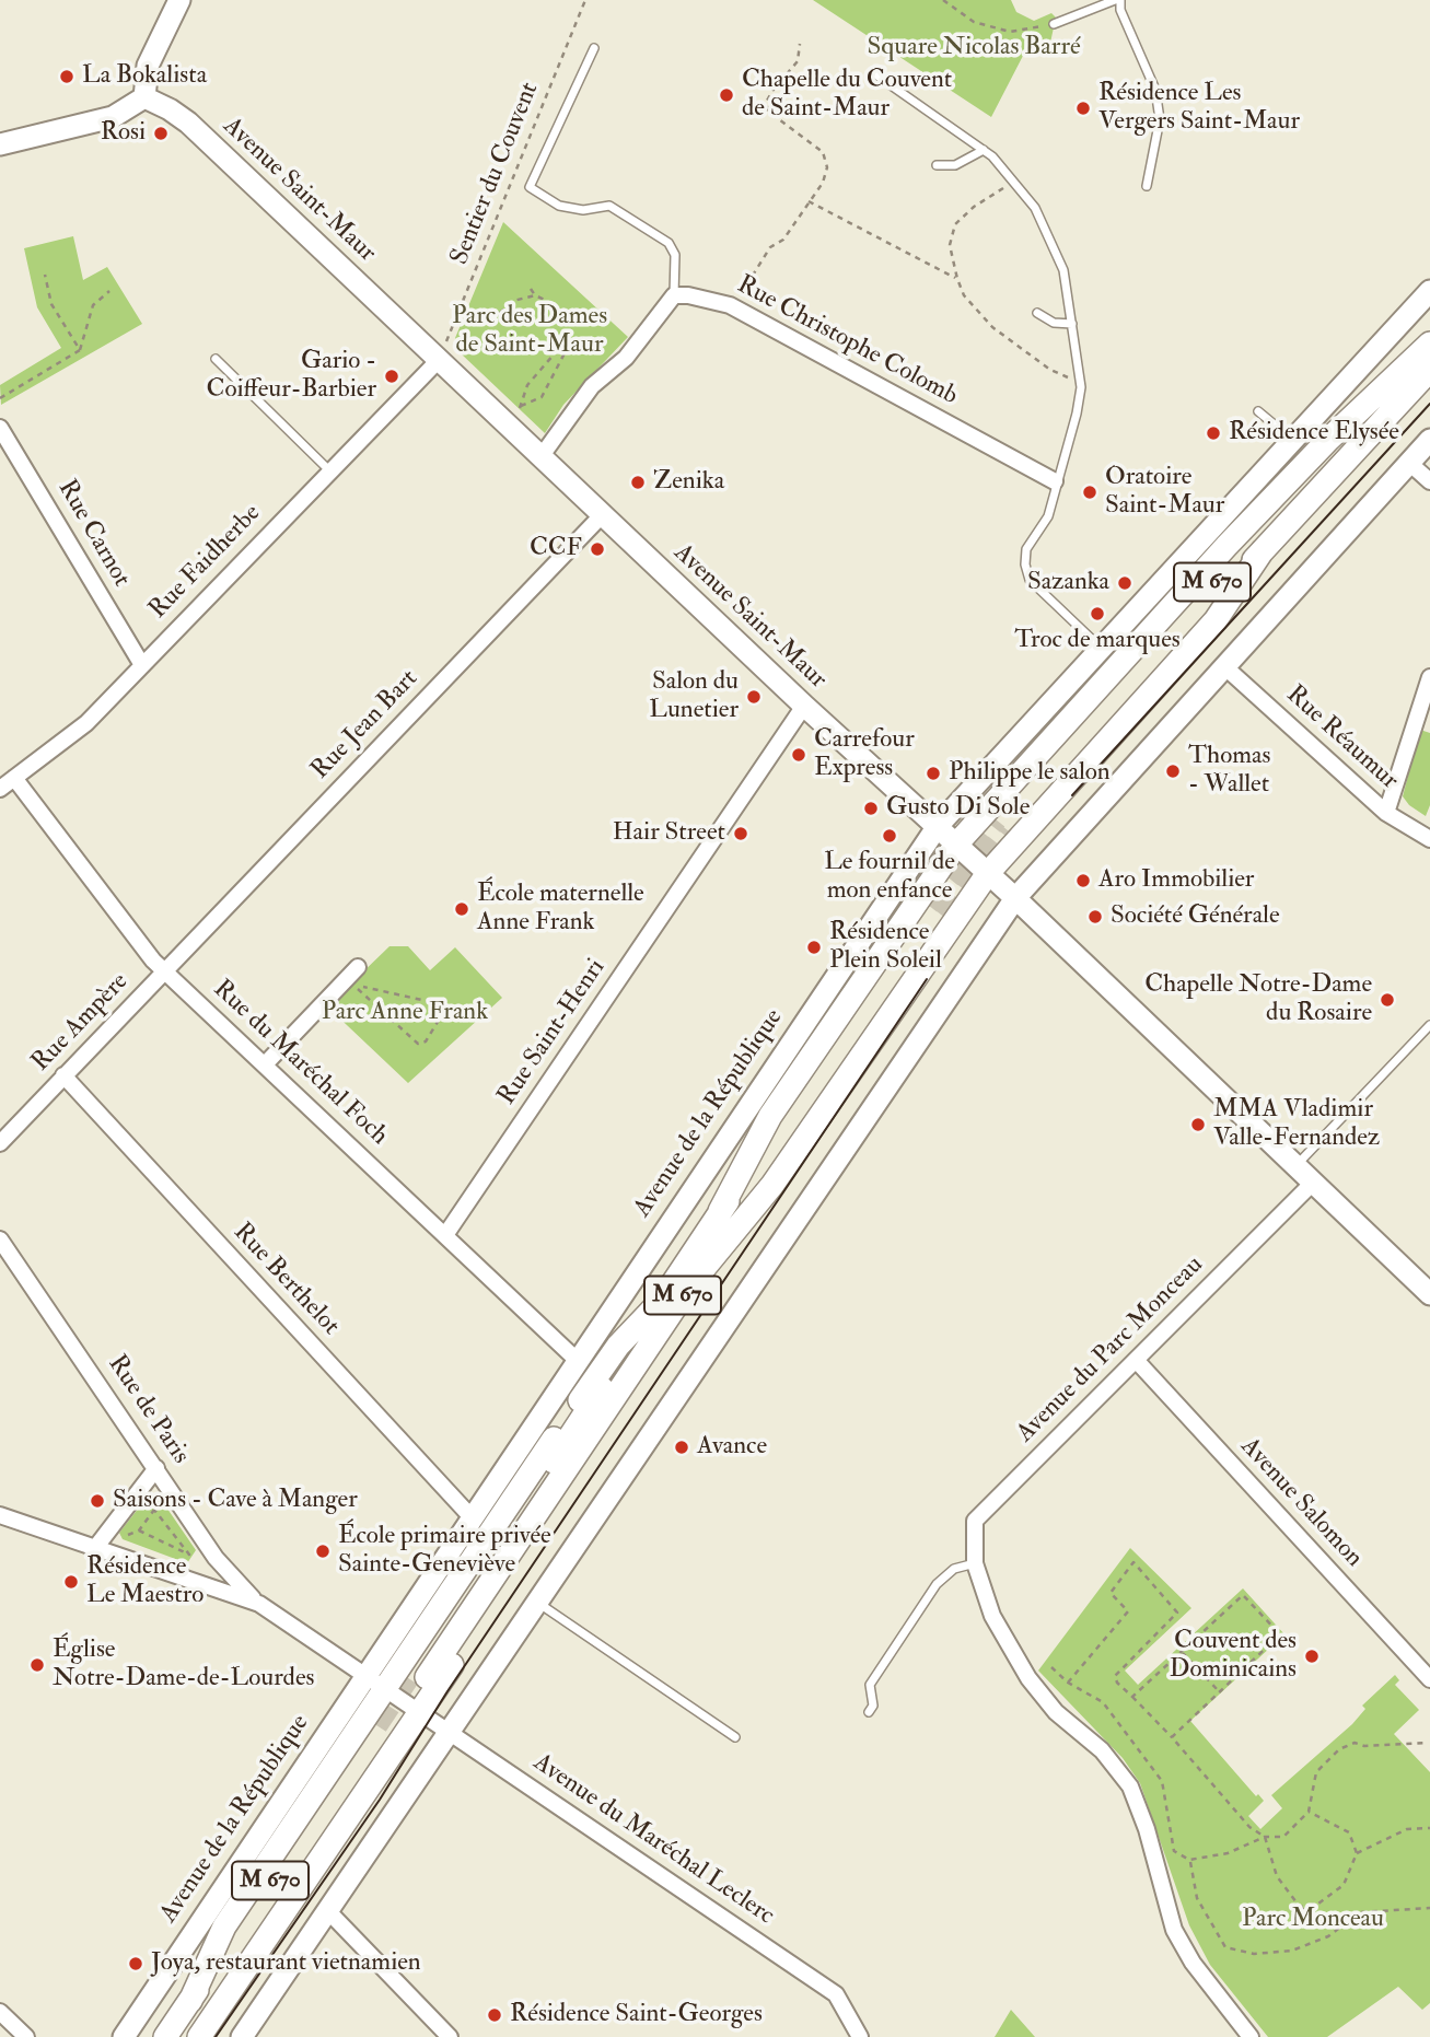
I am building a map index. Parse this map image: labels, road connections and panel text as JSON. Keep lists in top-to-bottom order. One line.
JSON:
{"streets":{"main road":["M 670"],"street":["Avenue Saint-Maur","Rue Christophe Colomb","Rue Carnot","Rue Faidherbe","Rue Jean Bart","Rue Réaumur","Rue Ampère","Rue Saint-Henri","Rue du Maréchal Foch","Avenue de la République","Rue Berthelot","Avenue du Parc Monceau","Rue de Paris","Avenue Salomon","Avenue du Maréchal Leclerc"],"path":["Sentier du Couvent"]},"crossings":[["Sentier du Couvent","Avenue Saint-Maur"],["Sentier du Couvent","Rue Faidherbe"],["Avenue Saint-Maur","Rue Faidherbe"],["Avenue Saint-Maur","Rue Jean Bart"],["Avenue Saint-Maur","Rue Saint-Henri"],["Avenue Saint-Maur","Avenue de la République"],["Avenue Saint-Maur","Avenue du Parc Monceau"],["Rue Carnot","Rue Faidherbe"],["Rue Faidherbe","Rue du Maréchal Foch"],["Rue Jean Bart","Rue Ampère"],["Rue Jean Bart","Rue du Maréchal Foch"],["Rue Ampère","Rue du Maréchal Foch"],["Rue Ampère","Rue Berthelot"],["Rue Saint-Henri","Rue du Maréchal Foch"],["Rue du Maréchal Foch","Avenue de la République"],["Avenue de la République","Rue Berthelot"],["Avenue de la République","Avenue du Maréchal Leclerc"],["Avenue du Parc Monceau","Avenue Salomon"],["Rue de Paris","Avenue du Maréchal Leclerc"]],"parks":["Square Nicolas Barré","Parc des Dames de Saint-Maur","Parc Anne Frank","Parc Monceau"],"places":["La Bokalista","Chapelle du Couvent de Saint-Maur","Résidence Les Vergers Saint-Maur","Rosi","Gario - Coiffeur-Barbier","Résidence Elysée","Zenika","Oratoire Saint-Maur","CCF","Sazanka","Troc de marques","Salon du Lunetier","Carrefour Express","Thomas - Wallet","Philippe le salon","Gusto Di Sole","Hair Street","Le fournil de mon enfance","Aro Immobilier","École maternelle Anne Frank","Société Générale","Résidence Plein Soleil","Chapelle Notre-Dame du Rosaire","MMA Vladimir Valle-Fernandez","Avance","Saisons - Cave à Manger","École primaire privée Sainte-Geneviève","Résidence Le Maestro","Couvent des Dominicains","Église Notre-Dame-de-Lourdes","Joya, restaurant vietnamien","Résidence Saint-Georges"]}
